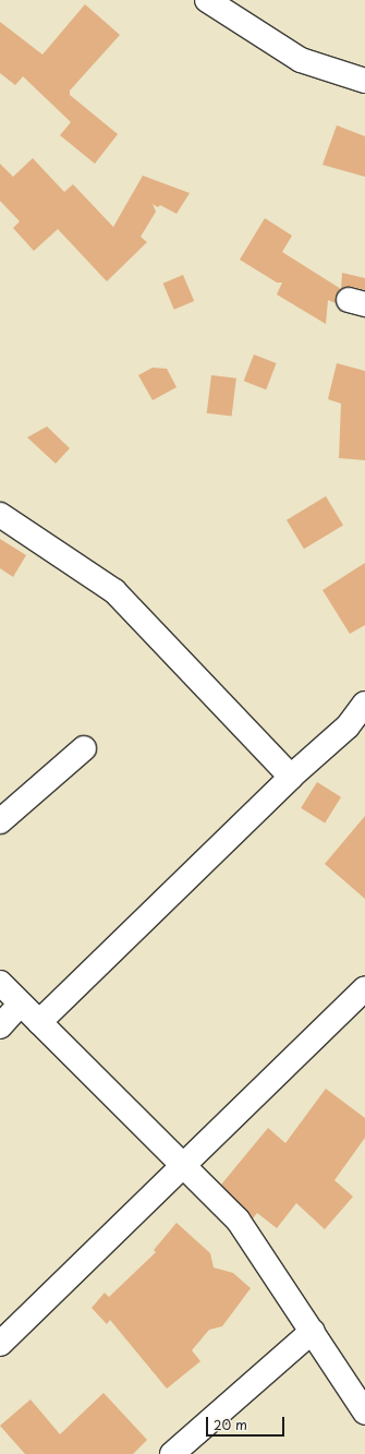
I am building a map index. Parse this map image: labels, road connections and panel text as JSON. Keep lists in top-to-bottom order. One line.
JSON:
{"scale_bar":"20 m"}
